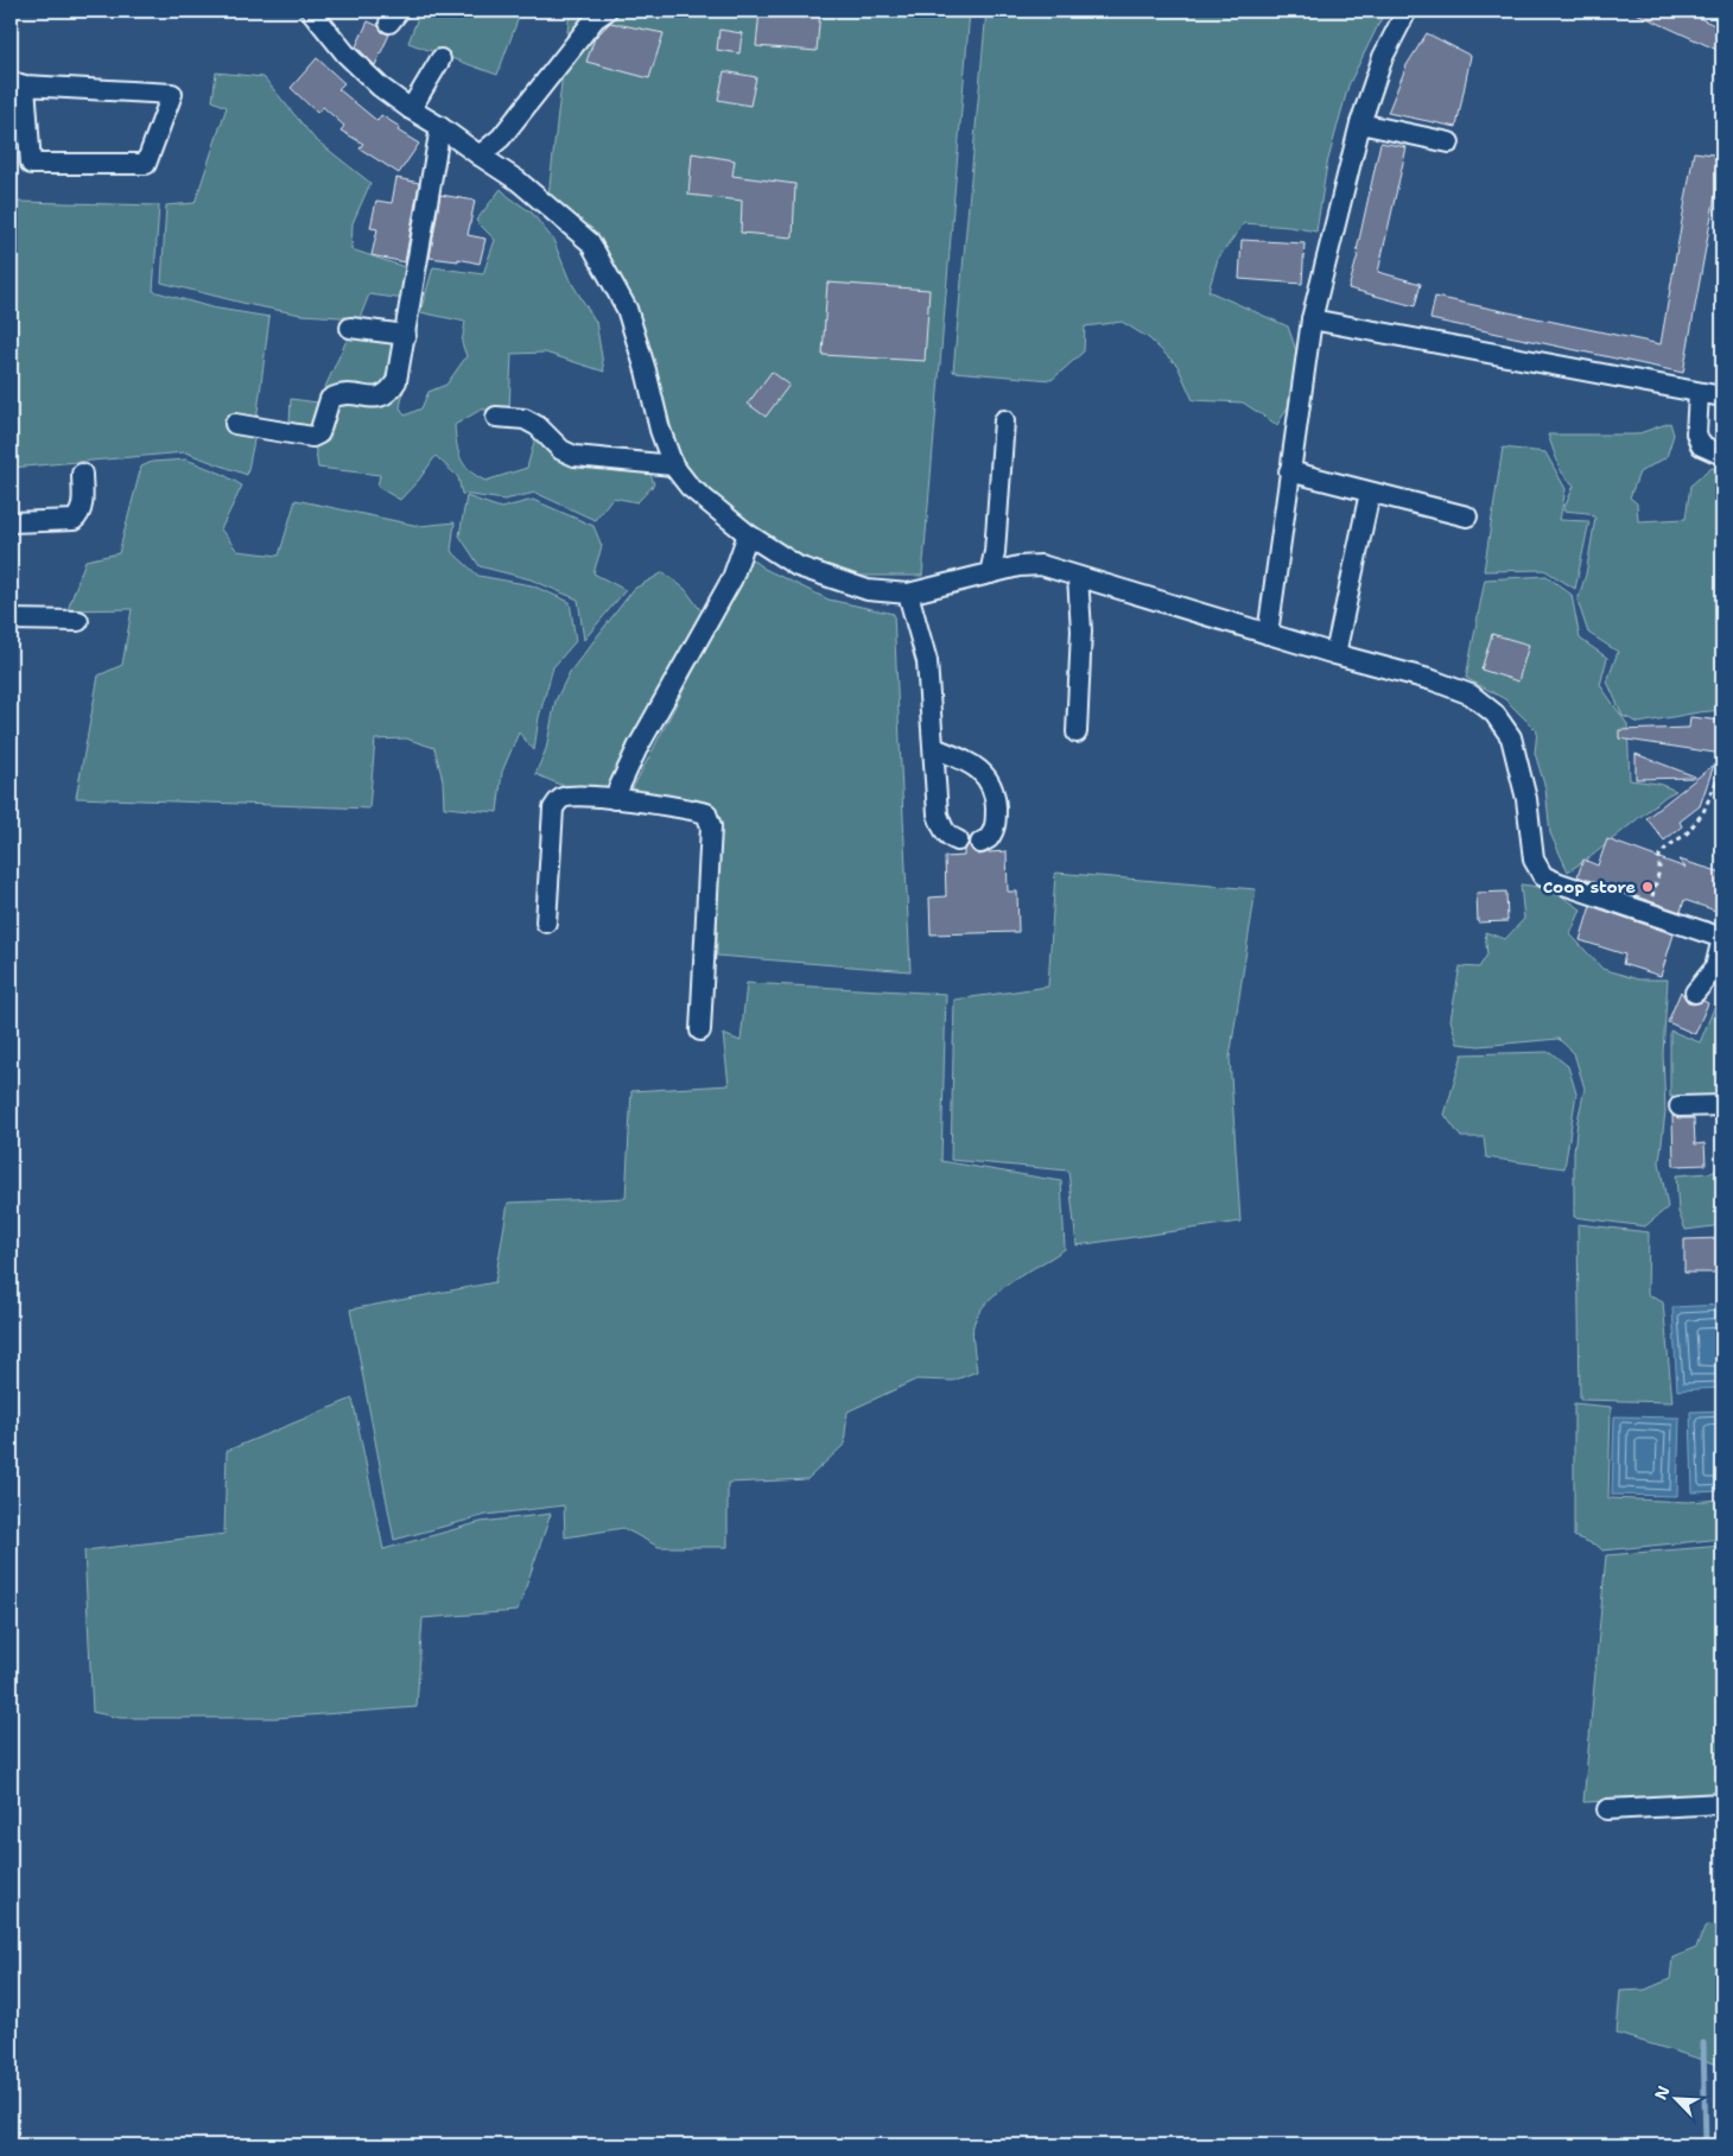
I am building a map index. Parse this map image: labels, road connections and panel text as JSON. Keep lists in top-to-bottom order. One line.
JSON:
{"places":["Coop store"],"north":"top left"}
